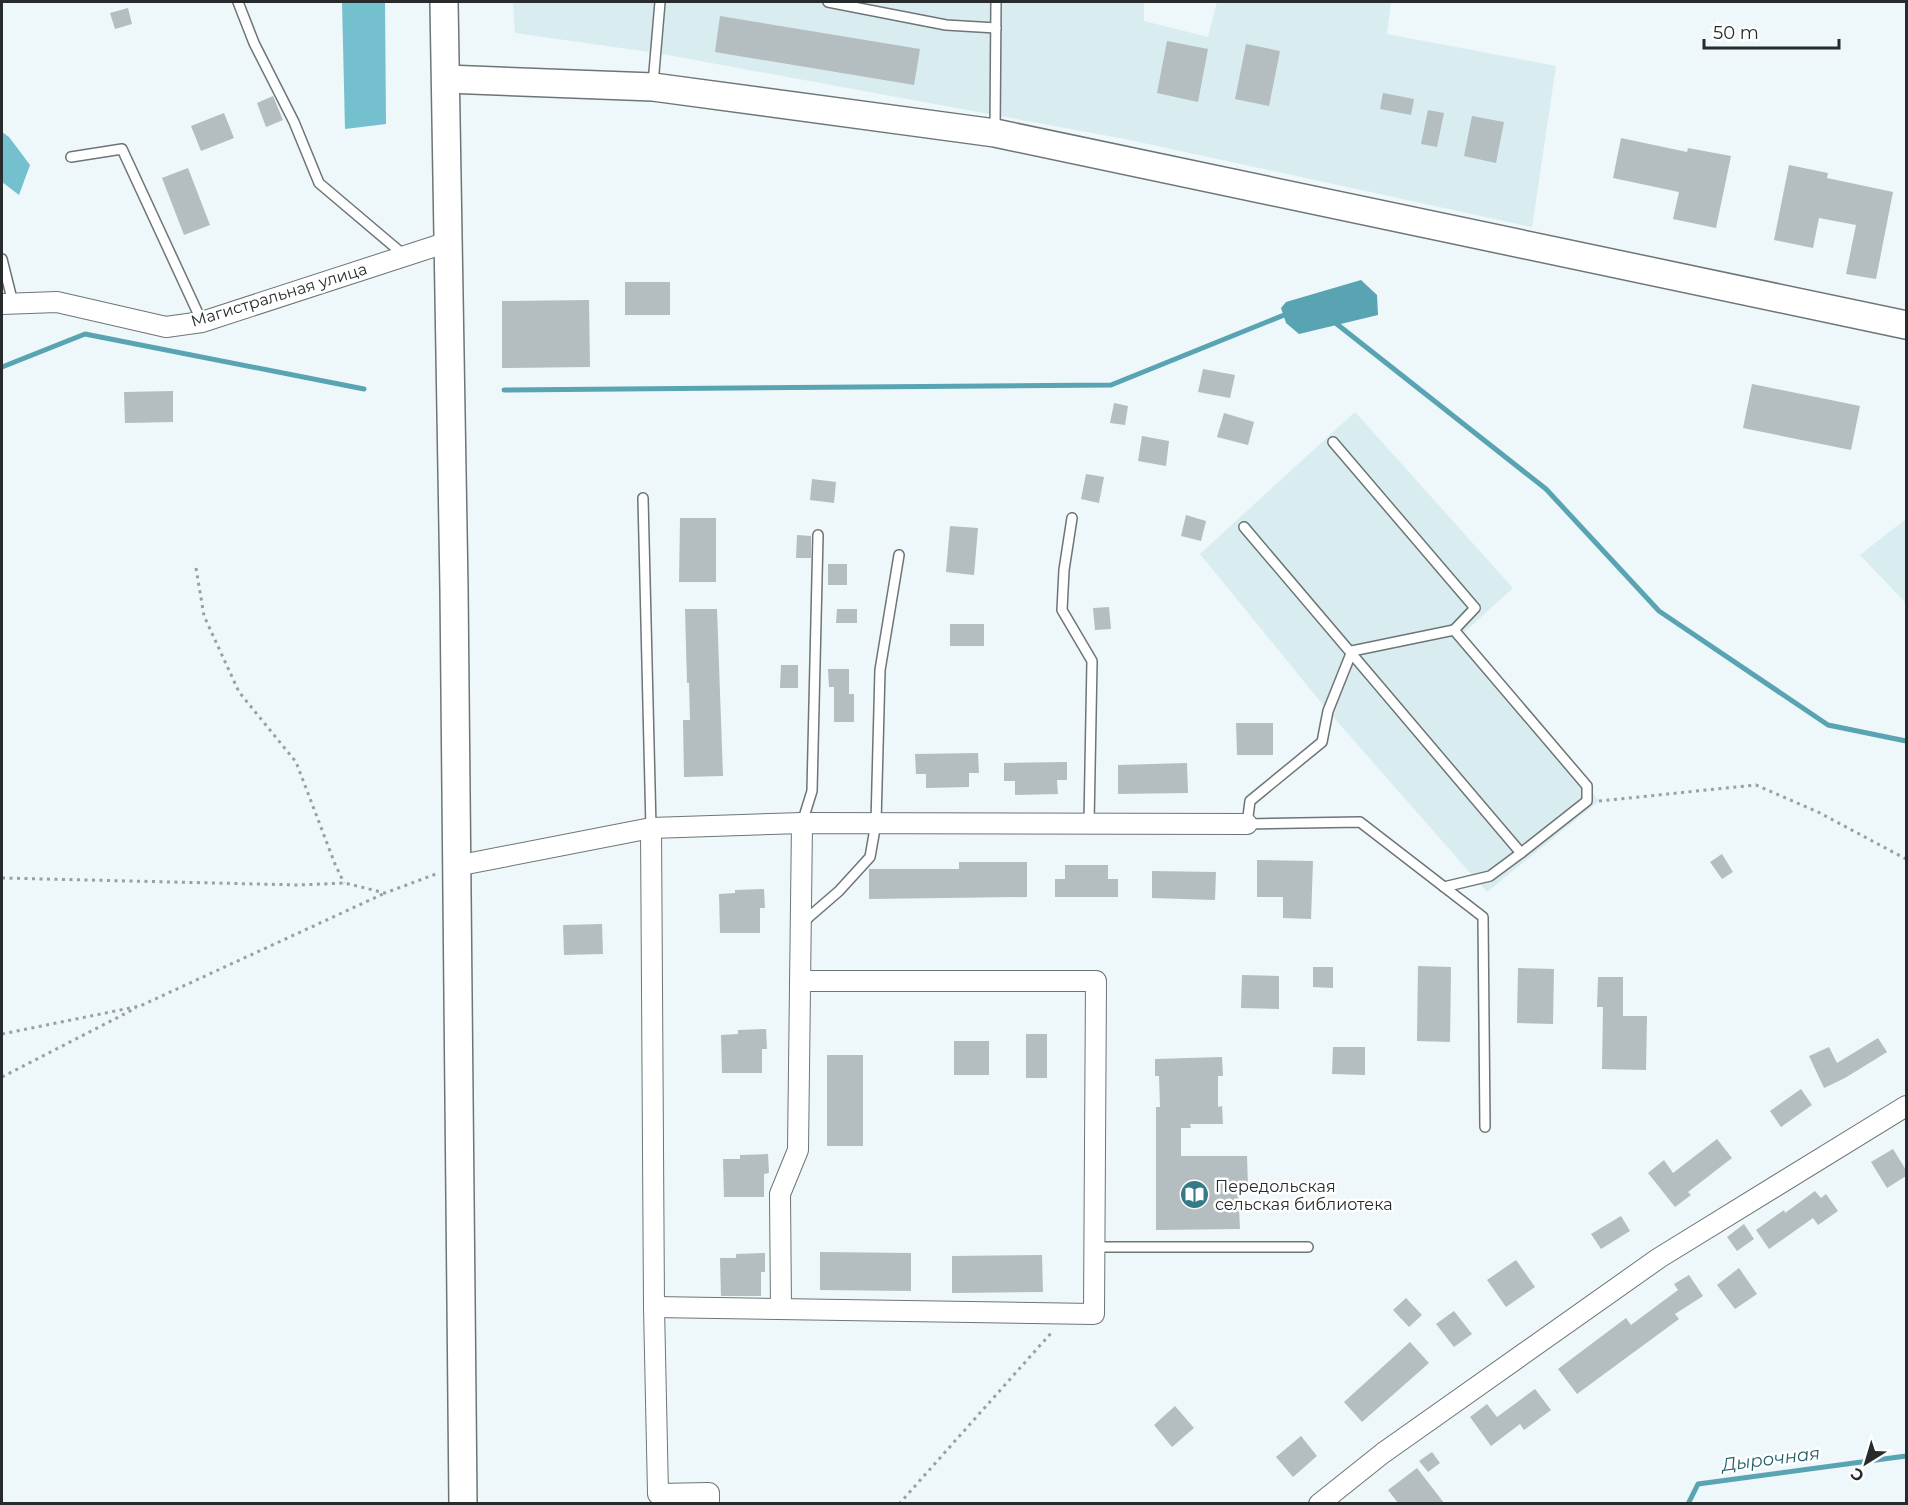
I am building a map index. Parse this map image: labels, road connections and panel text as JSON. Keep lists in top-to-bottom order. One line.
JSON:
{"streets":{"street":["Магистральная улица"]},"water":["Дырочная"],"places":{"library":["Передольская сельская библиотека"]},"scale_bar":"50 m","north":"bottom left"}
